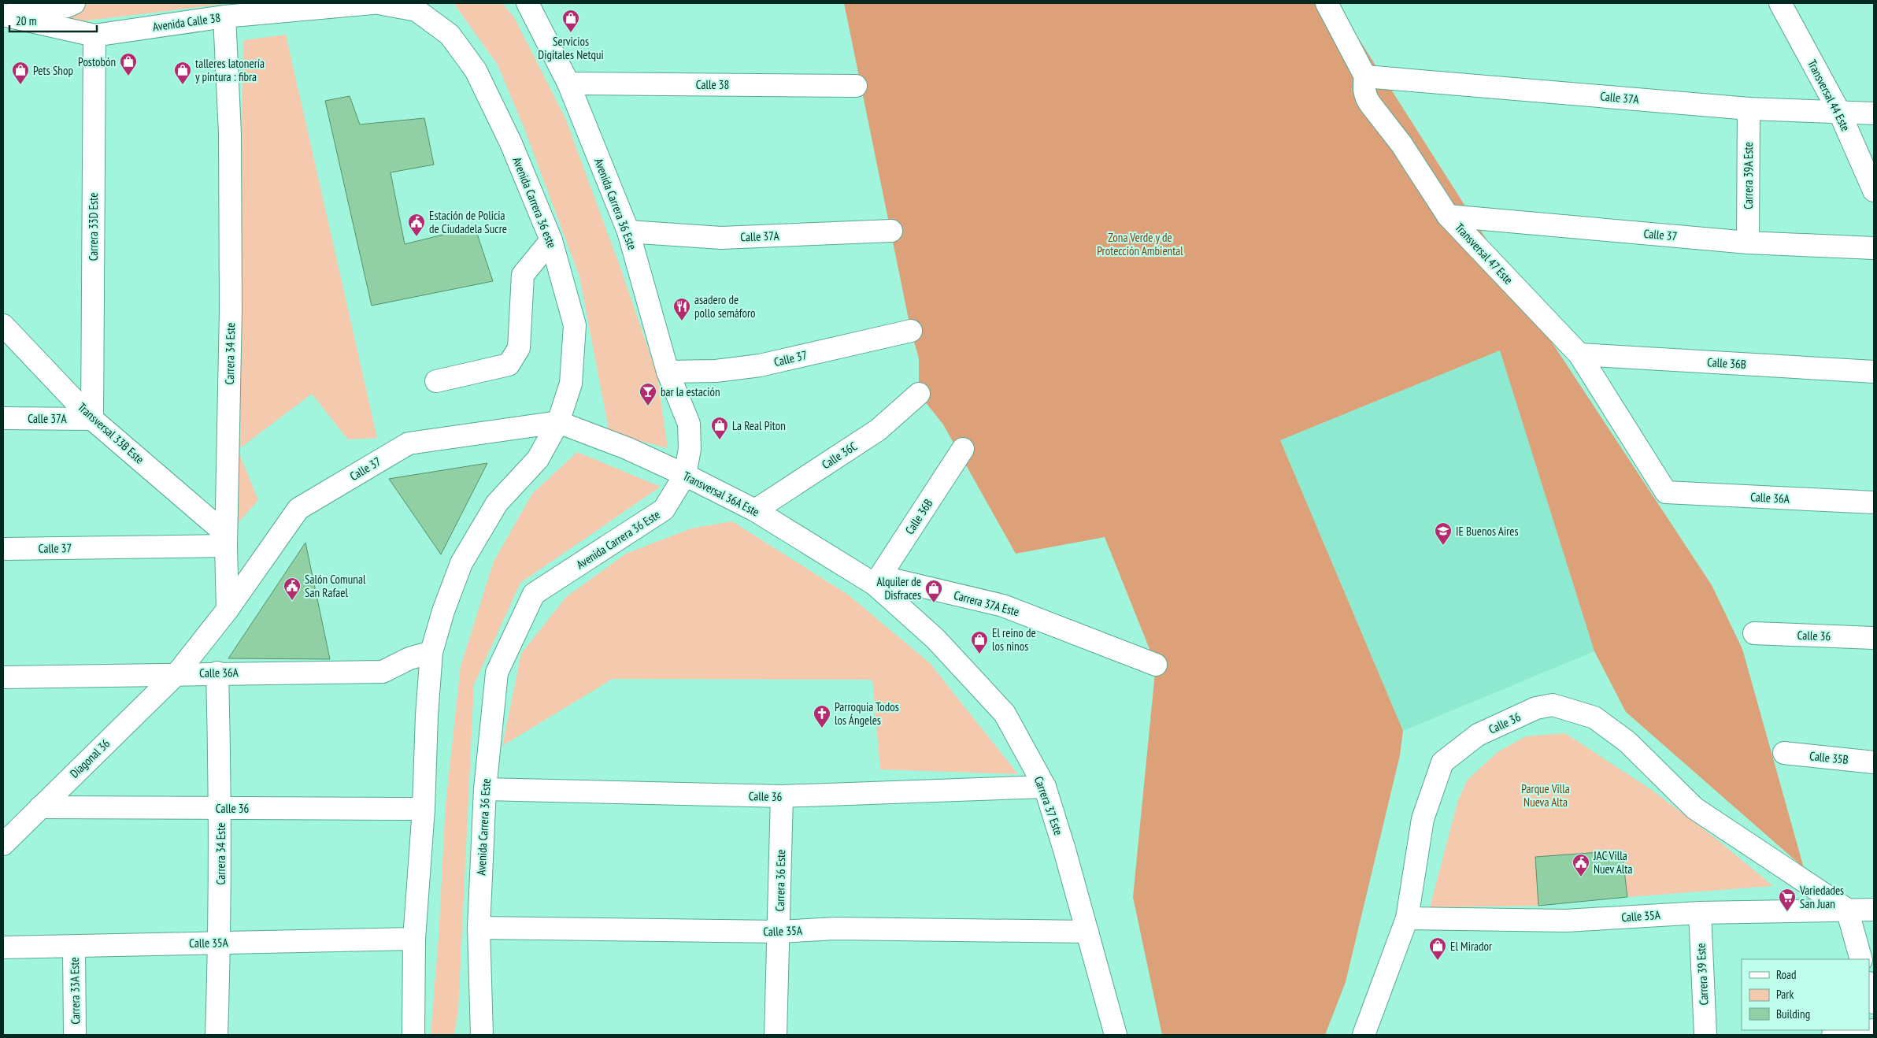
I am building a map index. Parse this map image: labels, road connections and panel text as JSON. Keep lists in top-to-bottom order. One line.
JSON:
{"streets":{"street":["Avenida Calle 38","Calle 38","Transversal 44 Este","Calle 37A","Carrera 39A Este","Avenida Carrera 36 este","Avenida Carrera 36 Este","Carrera 33D Este","Calle 37","Transversal 47 Este","Carrera 34 Este","Calle 36B","Transversal 33B Este","Calle 36C","Transversal 36A Este","Calle 36A","Carrera 37A Este","Calle 36","Calle 35B","Diagonal 36","Carrera 37 Este","Carrera 36 Este","Calle 35A","Carrera 39 Este","Carrera 33A Este"]},"crossings":[["Avenida Calle 38","Carrera 33D Este"],["Avenida Calle 38","Carrera 34 Este"],["Calle 38","Avenida Carrera 36 Este"],["Transversal 44 Este","Calle 37A"],["Calle 37A","Carrera 39A Este"],["Calle 37A","Avenida Carrera 36 Este"],["Calle 37A","Carrera 33D Este"],["Calle 37A","Transversal 47 Este"],["Calle 37A","Transversal 33B Este"],["Carrera 39A Este","Calle 37"],["Avenida Carrera 36 este","Calle 37"],["Avenida Carrera 36 este","Transversal 36A Este"],["Avenida Carrera 36 Este","Calle 37"],["Avenida Carrera 36 Este","Transversal 36A Este"],["Avenida Carrera 36 Este","Calle 36"],["Avenida Carrera 36 Este","Calle 35A"],["Carrera 33D Este","Transversal 33B Este"],["Calle 37","Transversal 47 Este"],["Calle 37","Carrera 34 Este"],["Calle 37","Transversal 33B Este"],["Calle 37","Transversal 36A Este"],["Transversal 47 Este","Calle 36B"],["Transversal 47 Este","Calle 36A"],["Carrera 34 Este","Transversal 33B Este"],["Carrera 34 Este","Calle 36A"],["Carrera 34 Este","Calle 36"],["Carrera 34 Este","Calle 35A"],["Calle 36B","Transversal 36A Este"],["Calle 36B","Carrera 37A Este"],["Calle 36B","Carrera 37 Este"],["Calle 36C","Transversal 36A Este"],["Transversal 36A Este","Carrera 37A Este"],["Transversal 36A Este","Carrera 37 Este"],["Calle 36A","Diagonal 36"],["Carrera 37A Este","Carrera 37 Este"],["Calle 36","Diagonal 36"],["Calle 36","Carrera 37 Este"],["Calle 36","Carrera 36 Este"],["Calle 36","Calle 35A"],["Carrera 37 Este","Calle 35A"],["Carrera 36 Este","Calle 35A"],["Calle 35A","Carrera 39 Este"],["Calle 35A","Carrera 33A Este"]],"parks":["Zona Verde y de Protección Ambiental","Parque Villa Nueva Alta"],"places":{"shop":["Servicios Digitales Netqui","Postobón","Pets Shop","talleres latonería y pintura : fibra","La Real Piton","Alquiler de Disfraces","El reino de los ninos","El Mirador"],"public building":["Estación de Policia de Ciudadela Sucre","Salón Comunal San Rafael","JAC Villa Nuev Alta"],"restaurant":["asadero de pollo semáforo"],"bar":["bar la estación"],"school or university":["IE Buenos Aires"],"church":["Parroquia Todos los Ángeles"],"supermarket":["Variedades San Juan"]},"legend":["Road","Park","Building"],"scale_bar":"20 m"}
